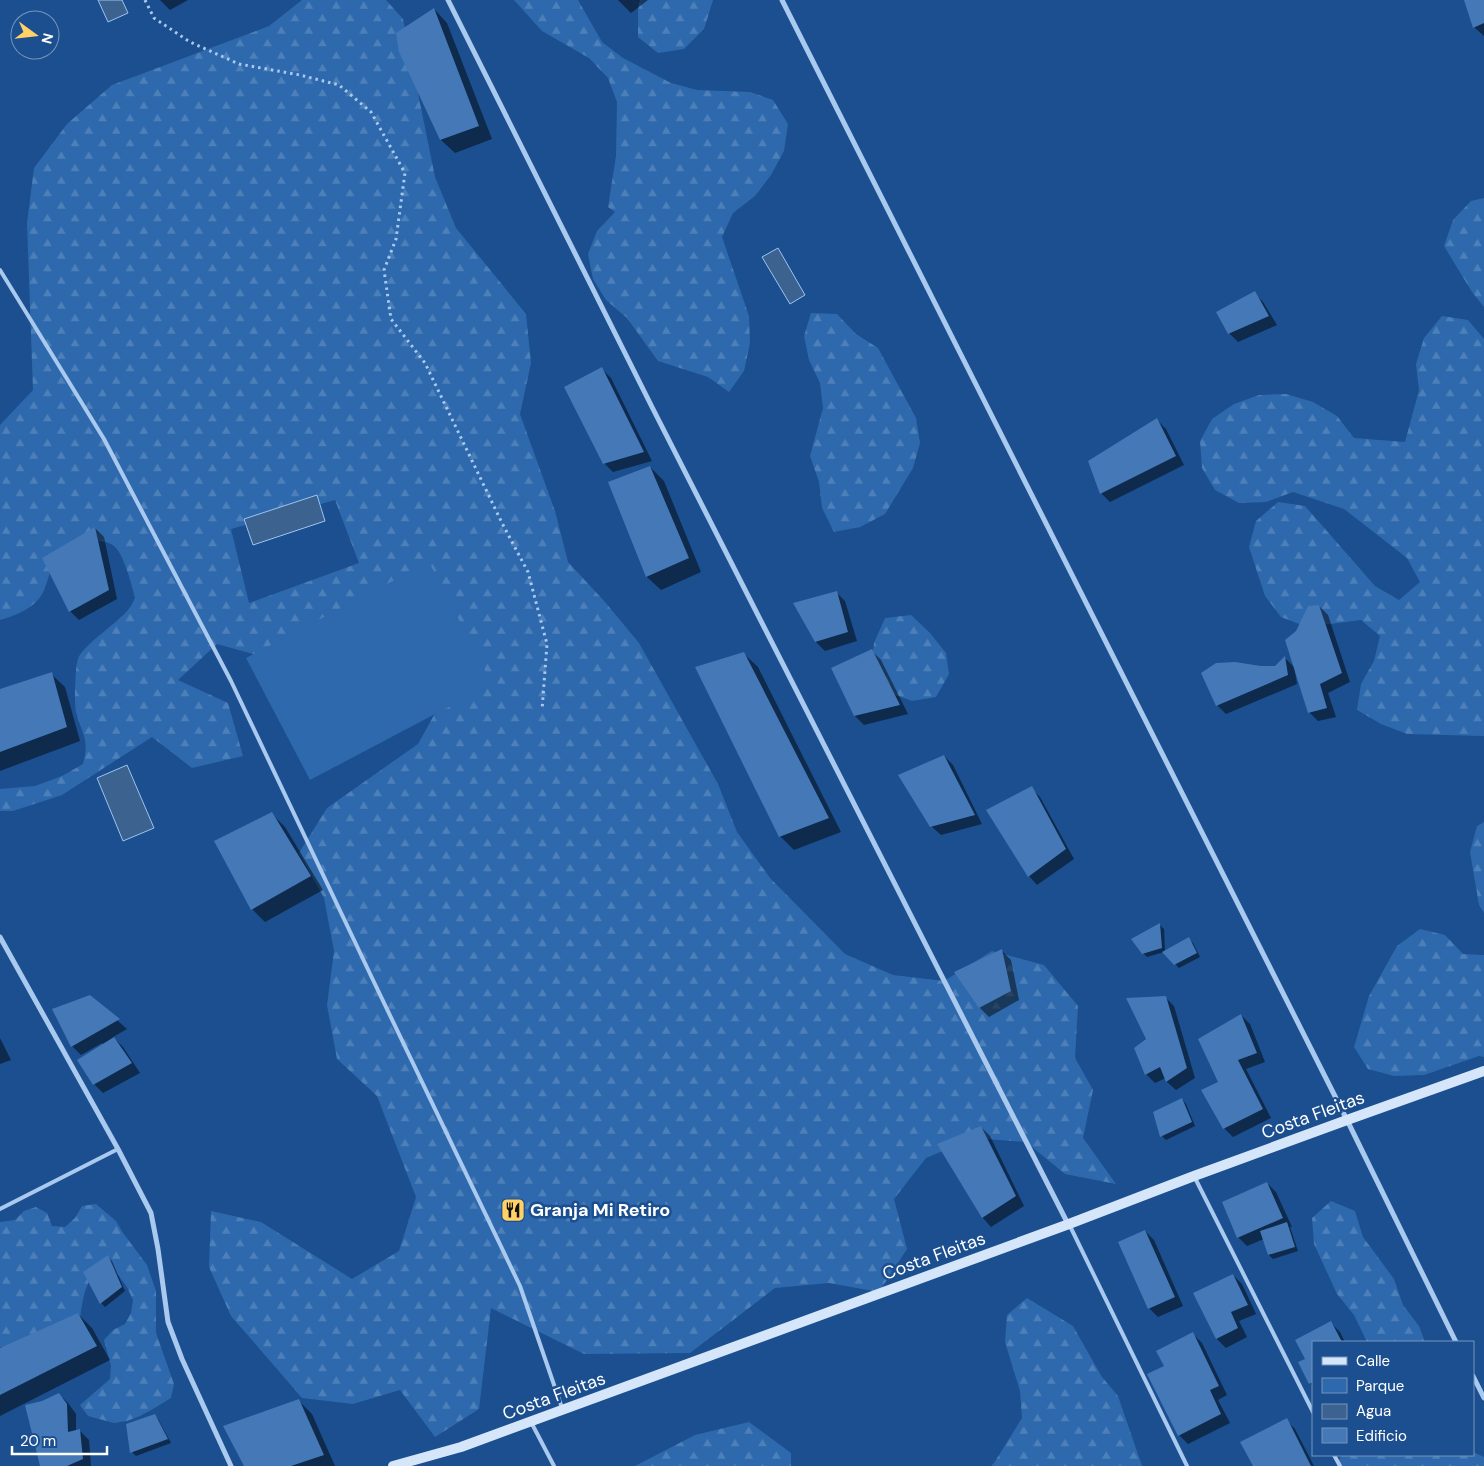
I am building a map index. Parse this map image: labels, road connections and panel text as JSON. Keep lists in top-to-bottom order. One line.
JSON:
{"streets":{"main road":["Costa Fleitas"]},"places":{"restaurant":["Granja Mi Retiro"]},"legend":["Calle","Parque","Agua","Edificio"],"scale_bar":"20 m","north":"right"}
